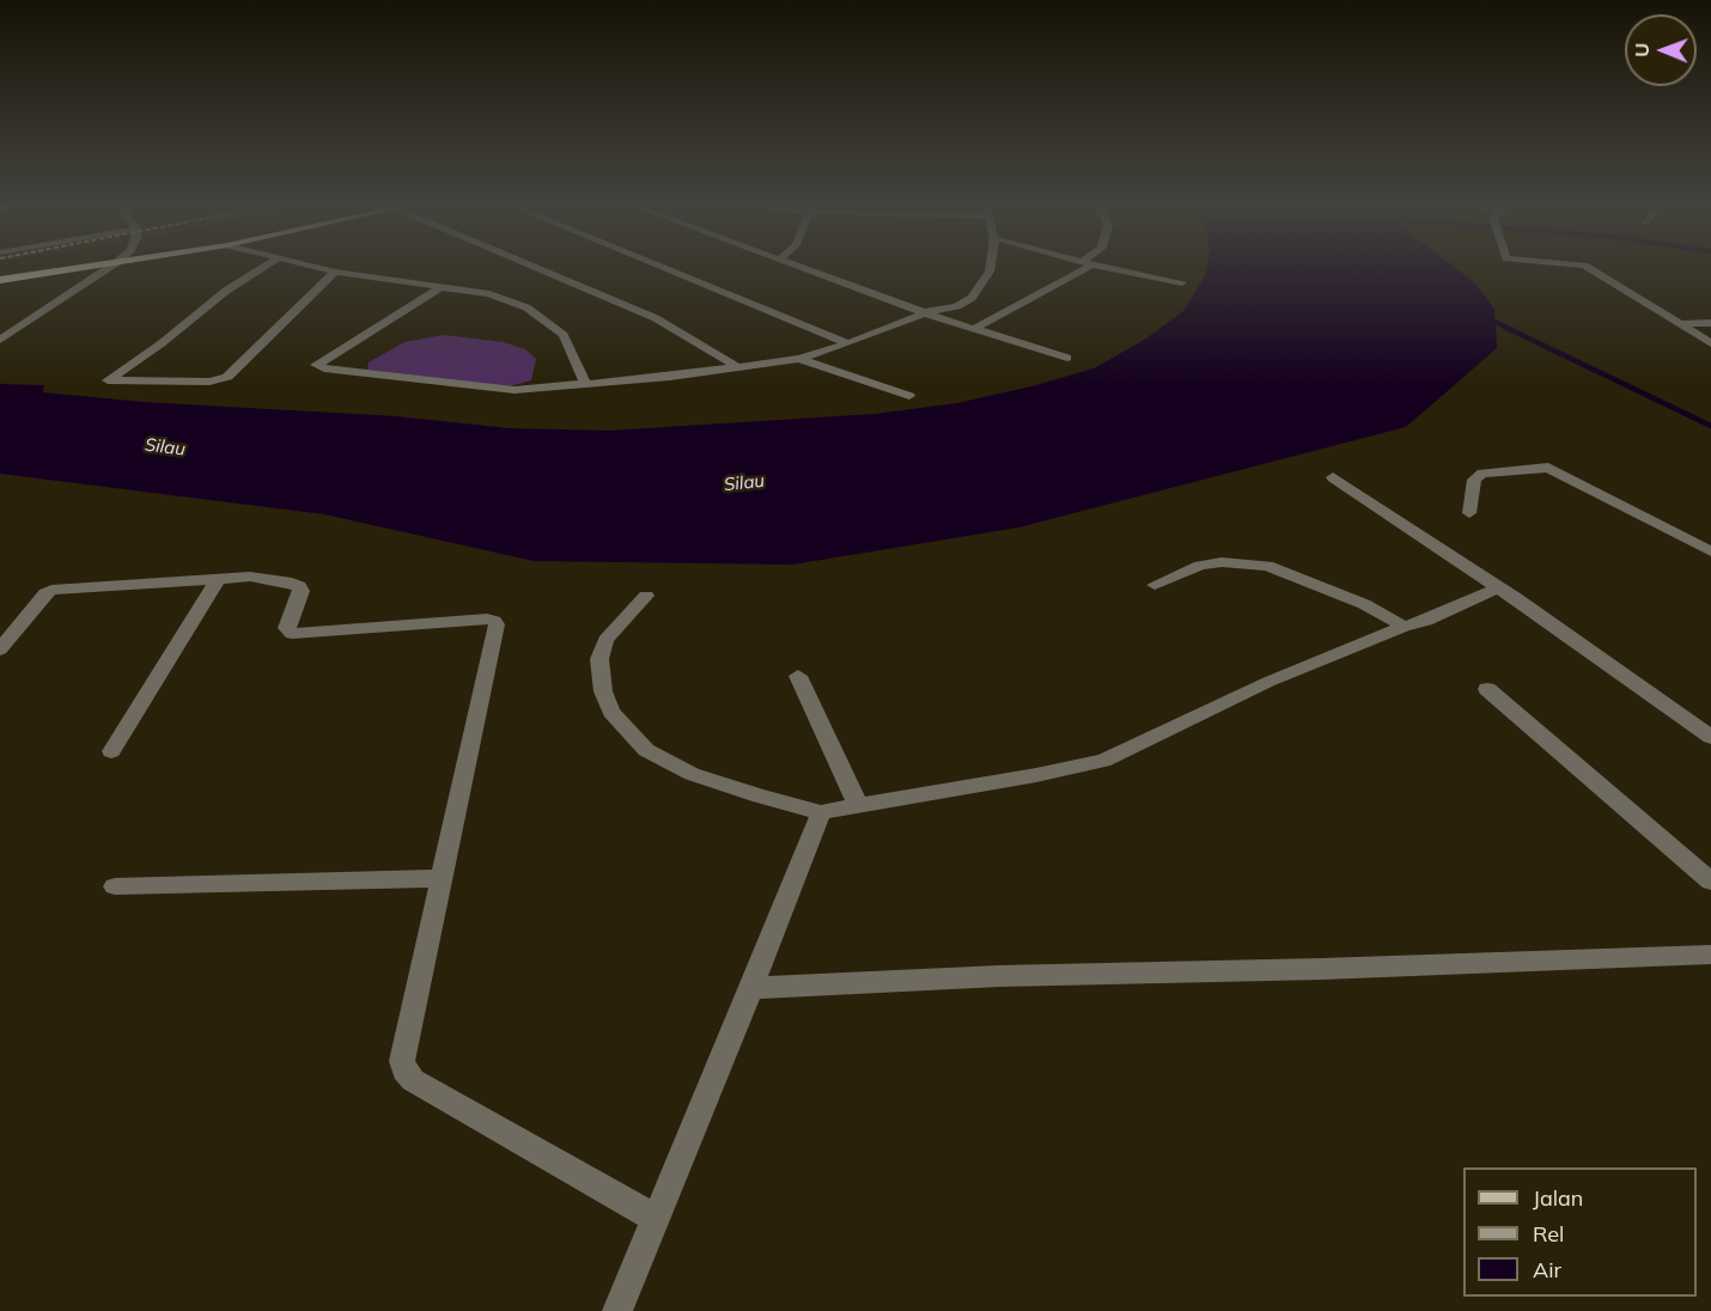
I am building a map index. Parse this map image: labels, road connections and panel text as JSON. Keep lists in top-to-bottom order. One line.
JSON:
{"water":["Silau"],"legend":["Jalan","Rel","Air"],"north":"left"}
